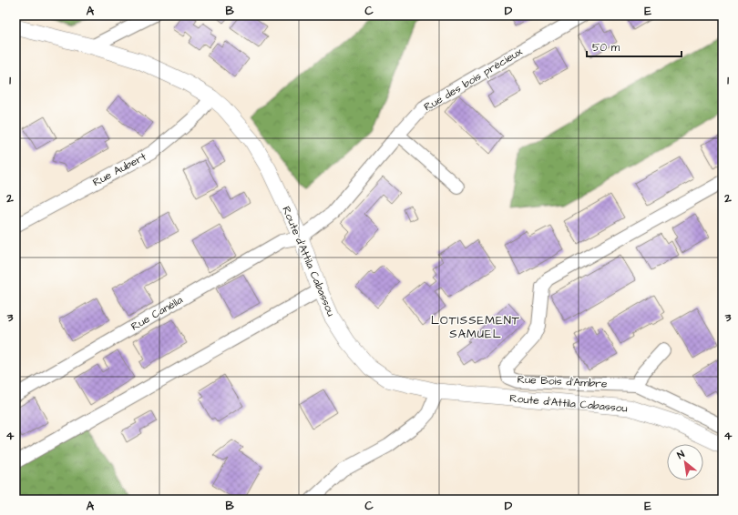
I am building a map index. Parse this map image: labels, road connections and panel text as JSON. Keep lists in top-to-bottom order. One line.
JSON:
{"streets":{"main road":["Route d'Attila Cabassou"],"street":["Rue des bois précieux","Rue Aubert","Rue Canélla","Rue Bois d'Ambre"]},"crossings":[["Rue des bois précieux","Route d'Attila Cabassou"],["Rue des bois précieux","Rue Canélla"],["Rue Aubert","Route d'Attila Cabassou"],["Route d'Attila Cabassou","Rue Canélla"]],"districts":["LOTISSEMENT SAMUEL"],"scale_bar":"50 m","north":"top left","grid":{"columns":["A","B","C","D","E"],"rows":["1","2","3","4"]}}
